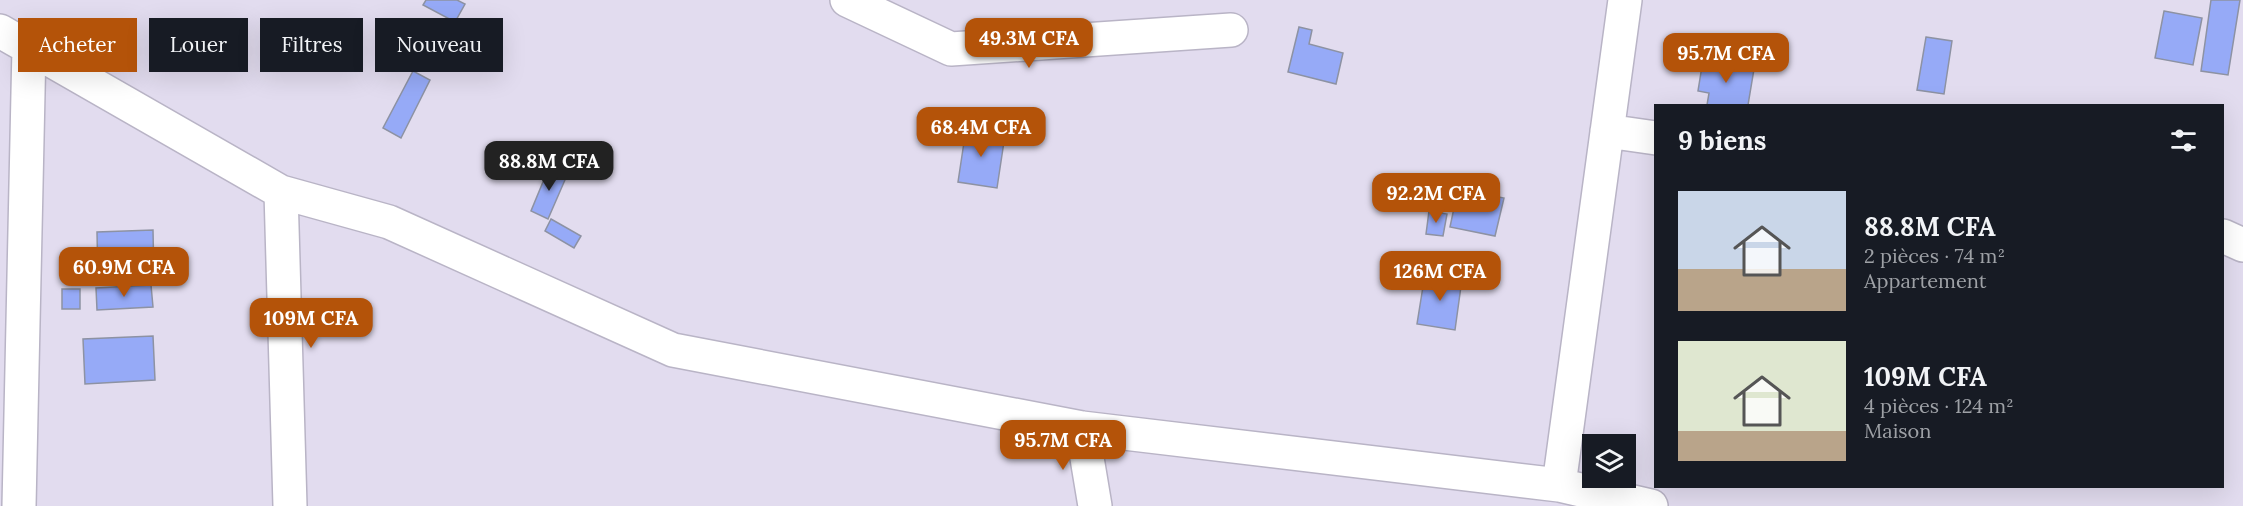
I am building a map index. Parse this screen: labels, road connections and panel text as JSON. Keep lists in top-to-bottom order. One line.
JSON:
{"page":{"price":["49.3M CFA","95.7M CFA","68.4M CFA","88.8M CFA","92.2M CFA","60.9M CFA","126M CFA","109M CFA","95.7M CFA"],"chip":["Acheter","Louer","Filtres","Nouveau"],"heading":"9 biens","list":[{"name":"88.8M CFA","note":"2 pièces · 74 m² · Appartement"},{"name":"109M CFA","note":"4 pièces · 124 m² · Maison"}]}}
